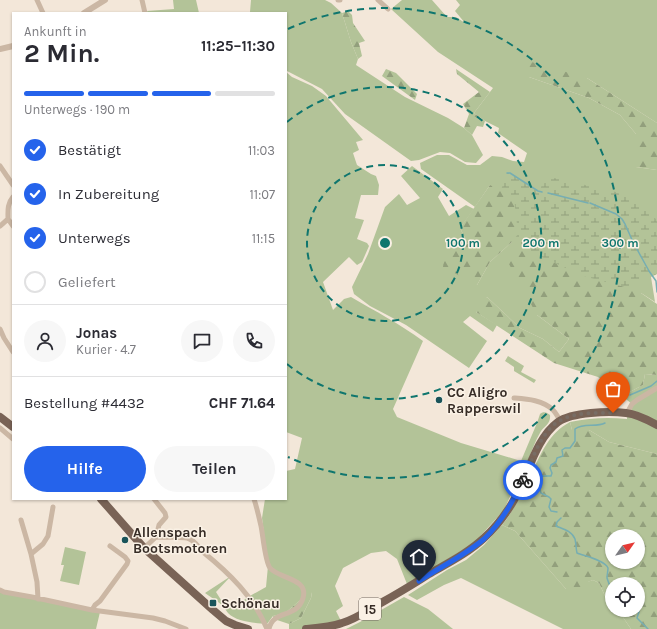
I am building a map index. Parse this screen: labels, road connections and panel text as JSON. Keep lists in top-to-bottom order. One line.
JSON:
{"streets":{"main road":["15"]},"places":{"other":["CC Aligro Rapperswil","Allenspach Bootsmotoren"],"transit":["Schönau"]},"north":"top right","page":{"heading":["2 Min.","Ankunft in","11:25–11:30"],"panel":["Jonas","Kurier · 4.7","Bestellung #4432","CHF 71.64"],"bar":"Unterwegs · 190 m","list":[["Bestätigt","11:03"],["In Zubereitung","11:07"],["Unterwegs","11:15"],"Geliefert"],"buttons":["Hilfe","Teilen"]},"rings":["100 m","200 m","300 m"]}
